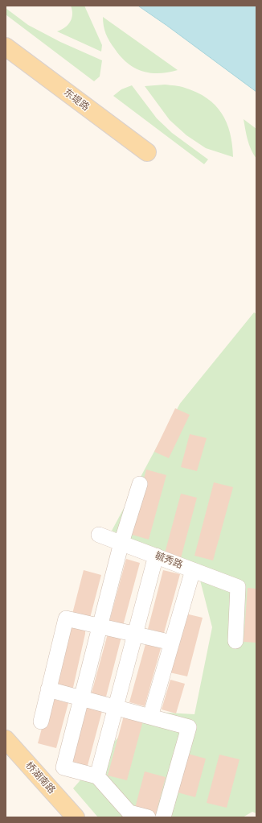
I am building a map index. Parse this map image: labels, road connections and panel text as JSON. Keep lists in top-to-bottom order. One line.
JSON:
{"streets":{"main road":["东堤路","桥湖南路"],"street":["毓秀路"]}}
